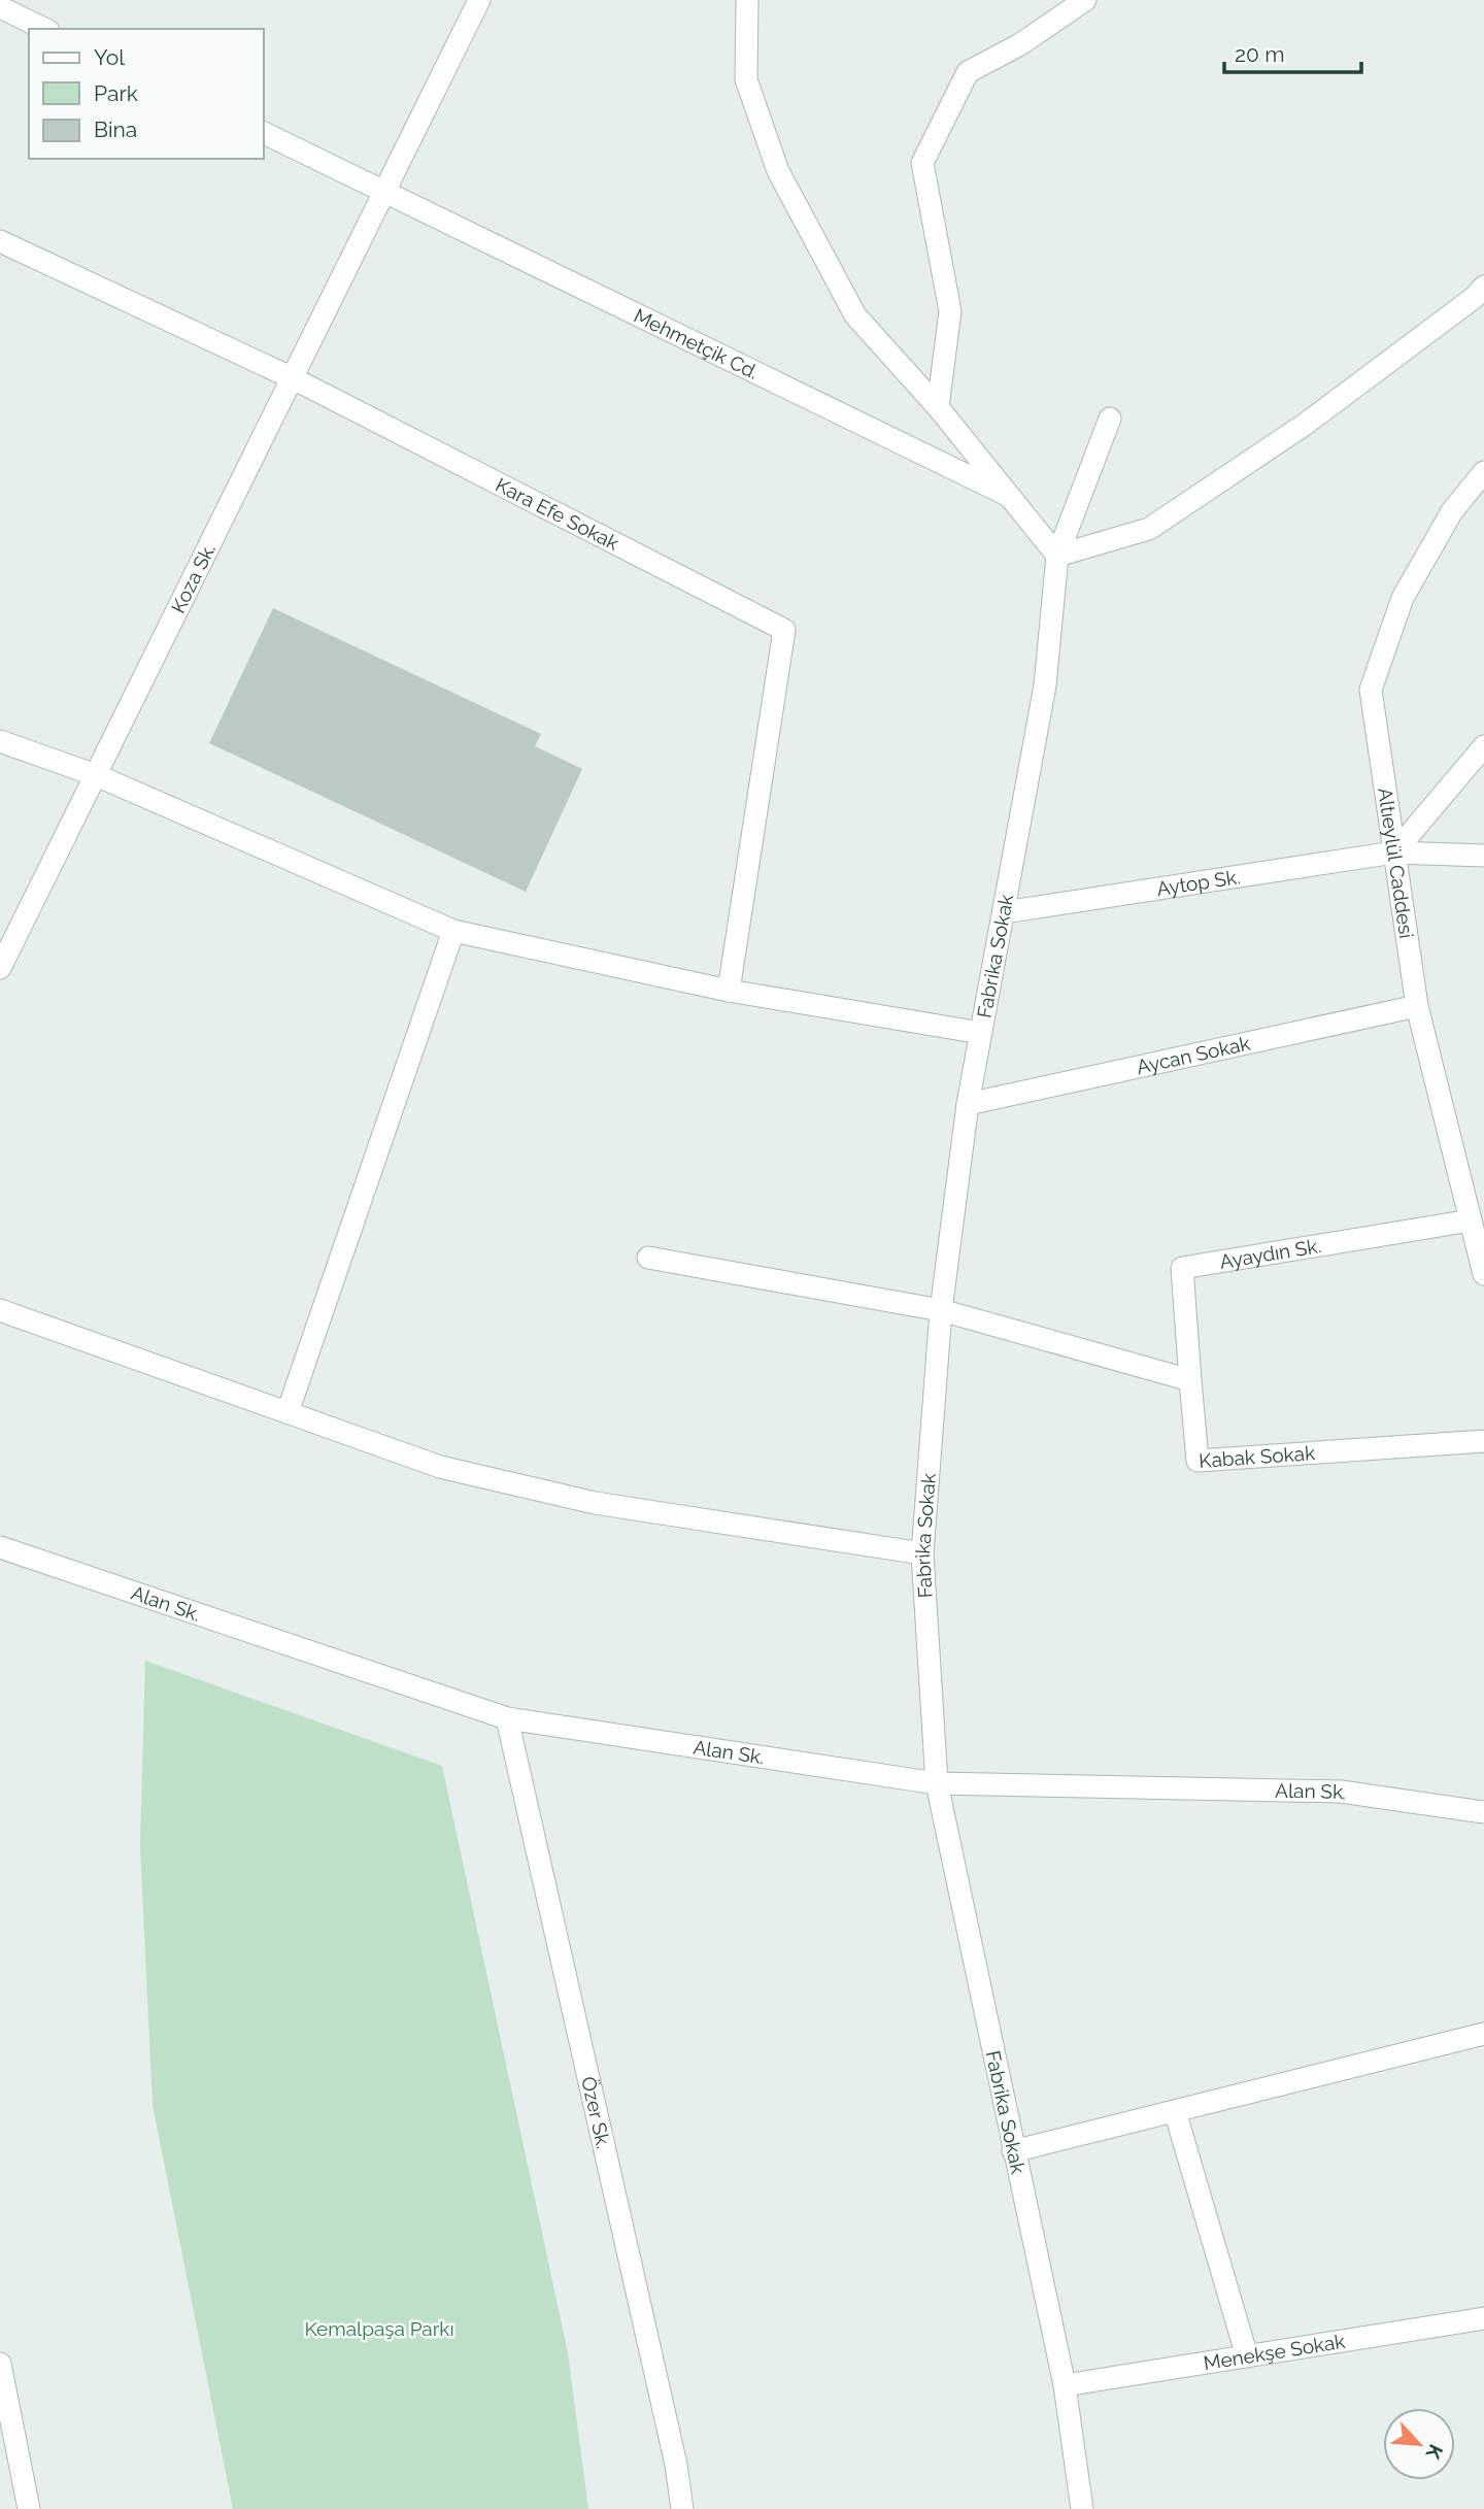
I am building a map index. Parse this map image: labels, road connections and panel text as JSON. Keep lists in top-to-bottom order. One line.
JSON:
{"streets":{"street":["Mehmetçik Cd.","Kara Efe Sokak","Koza Sk.","Altıeylül Caddesi","Aytop Sk.","Fabrika Sokak","Aycan Sokak","Ayaydın Sk.","Kabak Sokak","Alan Sk.","Özer Sk.","Menekşe Sokak"]},"crossings":[["Mehmetçik Cd.","Koza Sk."],["Kara Efe Sokak","Koza Sk."],["Altıeylül Caddesi","Aytop Sk."],["Altıeylül Caddesi","Aycan Sokak"],["Altıeylül Caddesi","Ayaydın Sk."],["Aytop Sk.","Fabrika Sokak"],["Fabrika Sokak","Aycan Sokak"],["Fabrika Sokak","Alan Sk."],["Fabrika Sokak","Menekşe Sokak"],["Ayaydın Sk.","Kabak Sokak"],["Alan Sk.","Özer Sk."]],"parks":["Kemalpaşa Parkı"],"legend":["Yol","Park","Bina"],"scale_bar":"20 m","north":"bottom right"}
